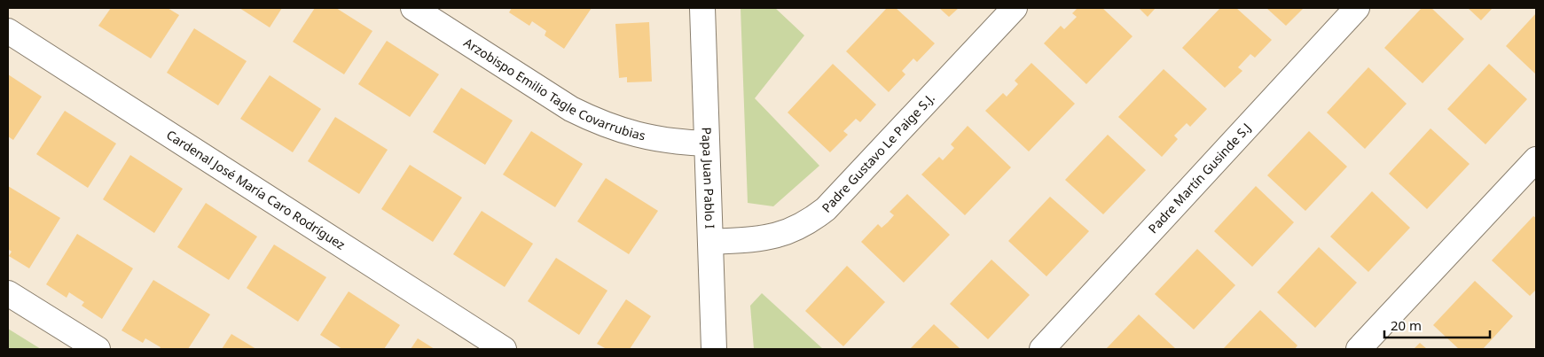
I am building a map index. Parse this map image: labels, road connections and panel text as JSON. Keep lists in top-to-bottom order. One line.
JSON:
{"streets":{"street":["Arzobispo Emilio Tagle Covarrubias","Padre Gustavo Le Paige S.J.","Papa Juan Pablo I","Padre Martín Gusinde S.J","Cardenal José María Caro Rodríguez"]},"crossings":[["Arzobispo Emilio Tagle Covarrubias","Papa Juan Pablo I"],["Padre Gustavo Le Paige S.J.","Papa Juan Pablo I"]],"scale_bar":"20 m"}
